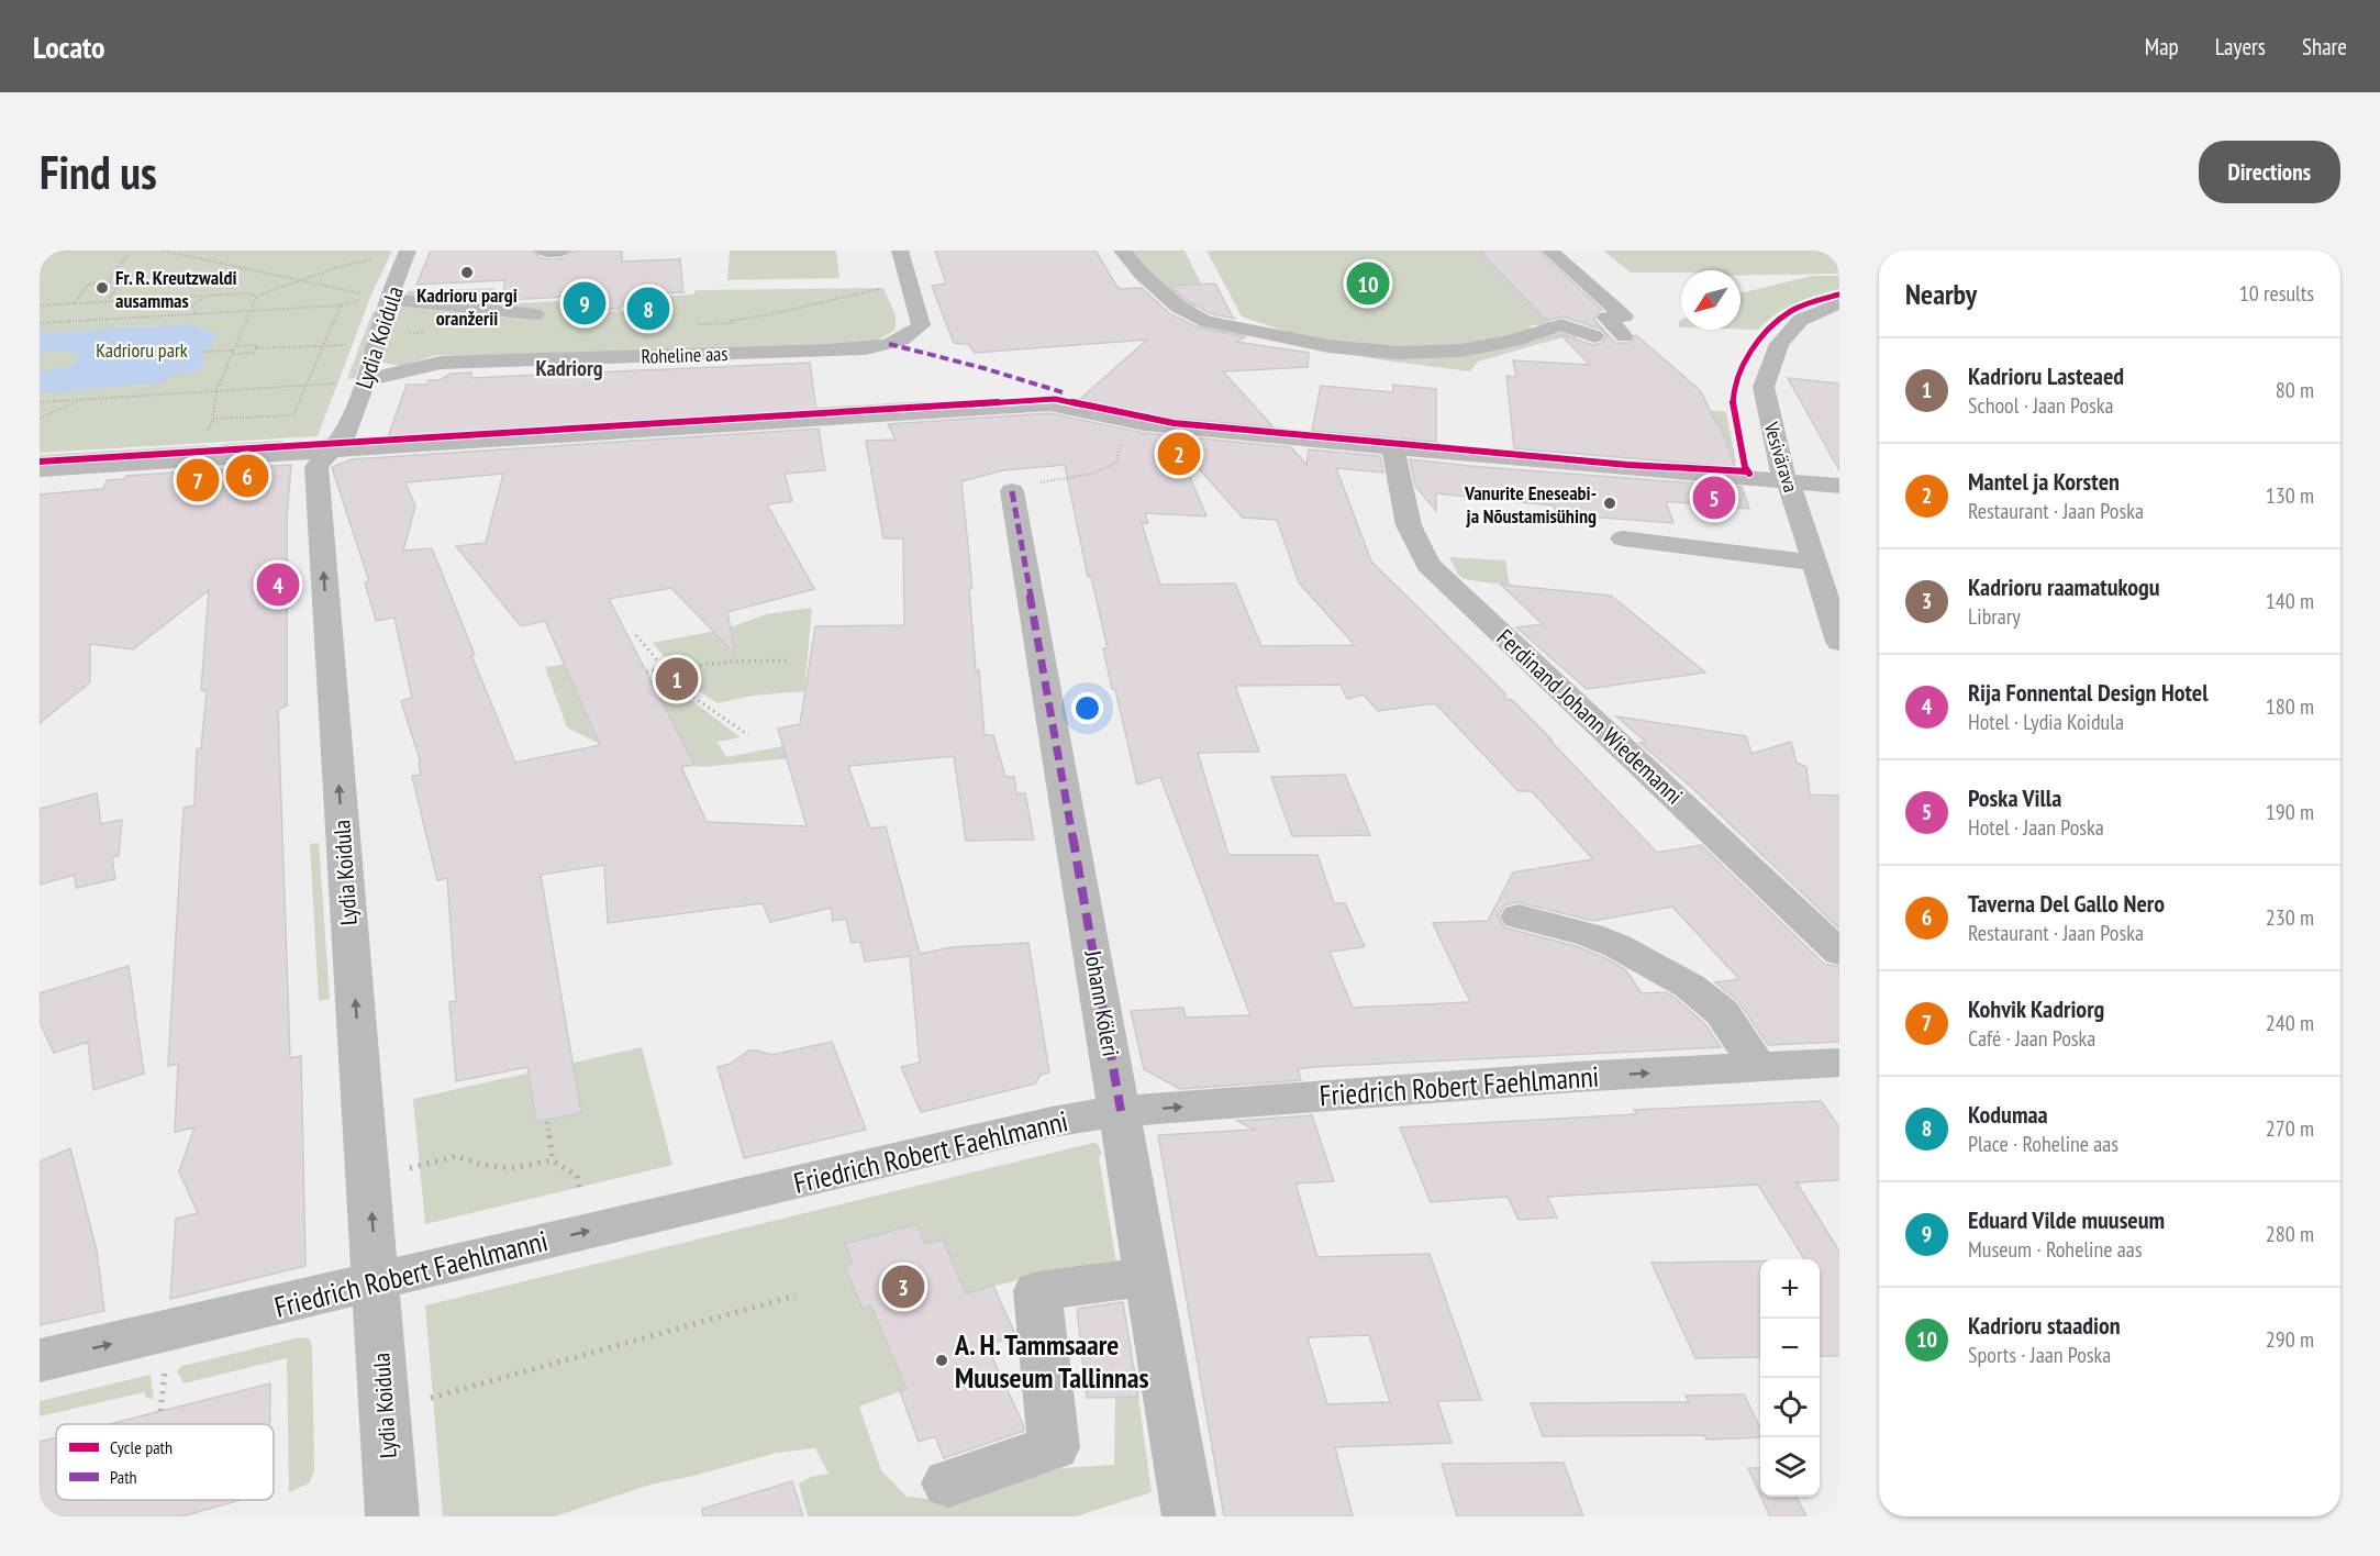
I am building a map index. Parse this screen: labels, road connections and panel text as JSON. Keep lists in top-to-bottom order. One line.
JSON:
{"streets":{"street":["Lydia Koidula","Roheline aas","Vesivärava","Ferdinand Johann Wiedemanni","Johann Köleri","Friedrich Robert Faehlmanni"]},"crossings":[["Lydia Koidula","Roheline aas"],["Lydia Koidula","Friedrich Robert Faehlmanni"],["Johann Köleri","Friedrich Robert Faehlmanni"]],"one_way":["Lydia Koidula","Friedrich Robert Faehlmanni"],"districts":["Kadriorg"],"parks":["Kadrioru park"],"places":["Kadrioru pargi oranžerii","Fr. R. Kreutzwaldi ausammas","Vanurite Eneseabi- ja Nõustamisühing","A. H. Tammsaare Muuseum Tallinnas"],"legend":["Cycle path","Path"],"north":"bottom left","page":{"header":"Locato","nav":["Map","Layers","Share"],"buttons":"Directions","title":"Find us","heading":["Nearby","10 results"],"pins":["10","9","8","2","6","7","5","4","1","3"],"list":[{"mark":"1","name":"Kadrioru Lasteaed","note":"School · Jaan Poska","value":"80 m"},{"mark":"2","name":"Mantel ja Korsten","note":"Restaurant · Jaan Poska","value":"130 m"},{"mark":"3","name":"Kadrioru raamatukogu","note":"Library","value":"140 m"},{"mark":"4","name":"Rija Fonnental Design Hotel","note":"Hotel · Lydia Koidula","value":"180 m"},{"mark":"5","name":"Poska Villa","note":"Hotel · Jaan Poska","value":"190 m"},{"mark":"6","name":"Taverna Del Gallo Nero","note":"Restaurant · Jaan Poska","value":"230 m"},{"mark":"7","name":"Kohvik Kadriorg","note":"Café · Jaan Poska","value":"240 m"},{"mark":"8","name":"Kodumaa","note":"Place · Roheline aas","value":"270 m"},{"mark":"9","name":"Eduard Vilde muuseum","note":"Museum · Roheline aas","value":"280 m"},{"mark":"10","name":"Kadrioru staadion","note":"Sports · Jaan Poska","value":"290 m"}],"map_buttons":["+","−"]}}
